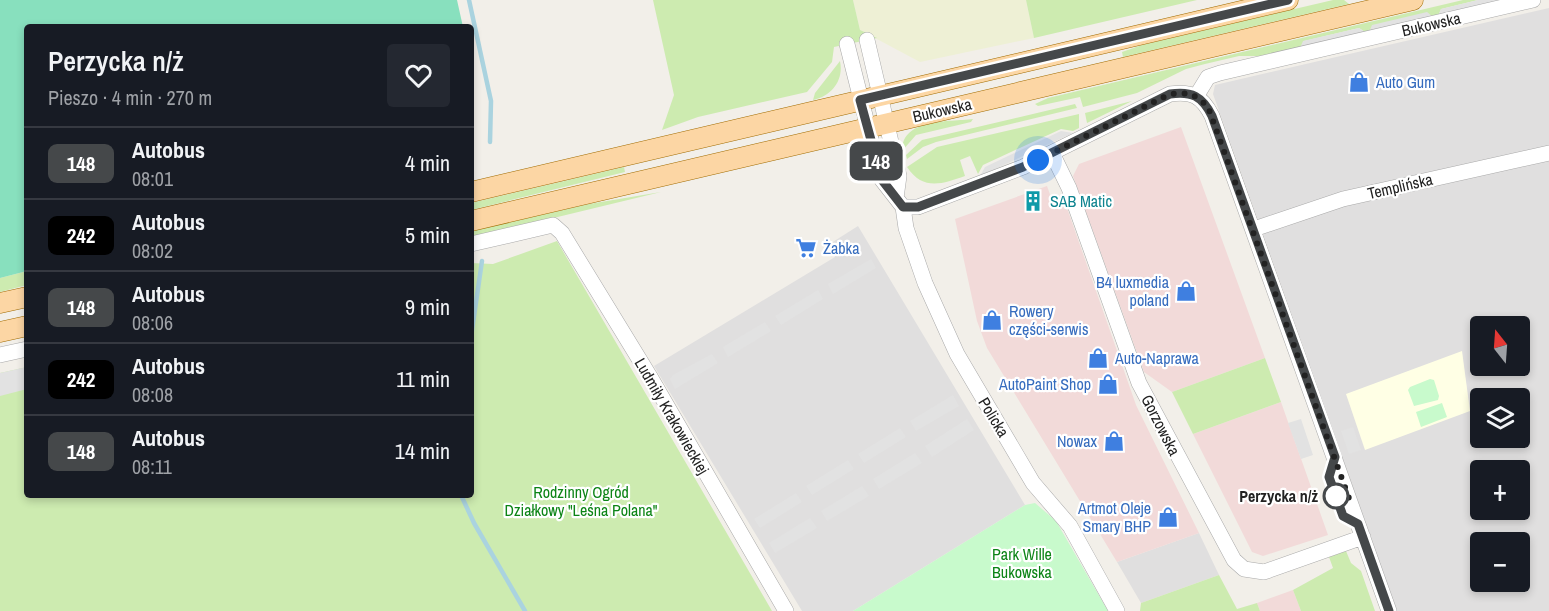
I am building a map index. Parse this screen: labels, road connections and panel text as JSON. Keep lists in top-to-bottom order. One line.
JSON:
{"streets":{"main road":["Bukowska"],"street":["Templińska","Ludmiły Krakowieckiej","Policka","Gorzowska"]},"crossings":[["Bukowska","Policka"]],"parks":["Rodzinny Ogród Działkowy \"Leśna Polana\"","Park Wille Bukowska"],"places":{"shop":["Auto Gum","B4 luxmedia poland","Rowery części-serwis","Auto-Naprawa","AutoPaint Shop","Nowax","Artmot Oleje Smary BHP"],"building":["SAB Matic"],"supermarket":["Żabka"],"other":["Perzycka n/ż"]},"lines":["bus line 148"],"north":"top","page":{"on_map":"148","heading":["Perzycka n/ż","Pieszo · 4 min · 270 m"],"list":[{"mark":"148","name":"Autobus","note":"08:01","value":"4 min"},{"mark":"242","name":"Autobus","note":"08:02","value":"5 min"},{"mark":"148","name":"Autobus","note":"08:06","value":"9 min"},{"mark":"242","name":"Autobus","note":"08:08","value":"11 min"},{"mark":"148","name":"Autobus","note":"08:11","value":"14 min"}],"map_buttons":["+","−"]}}
